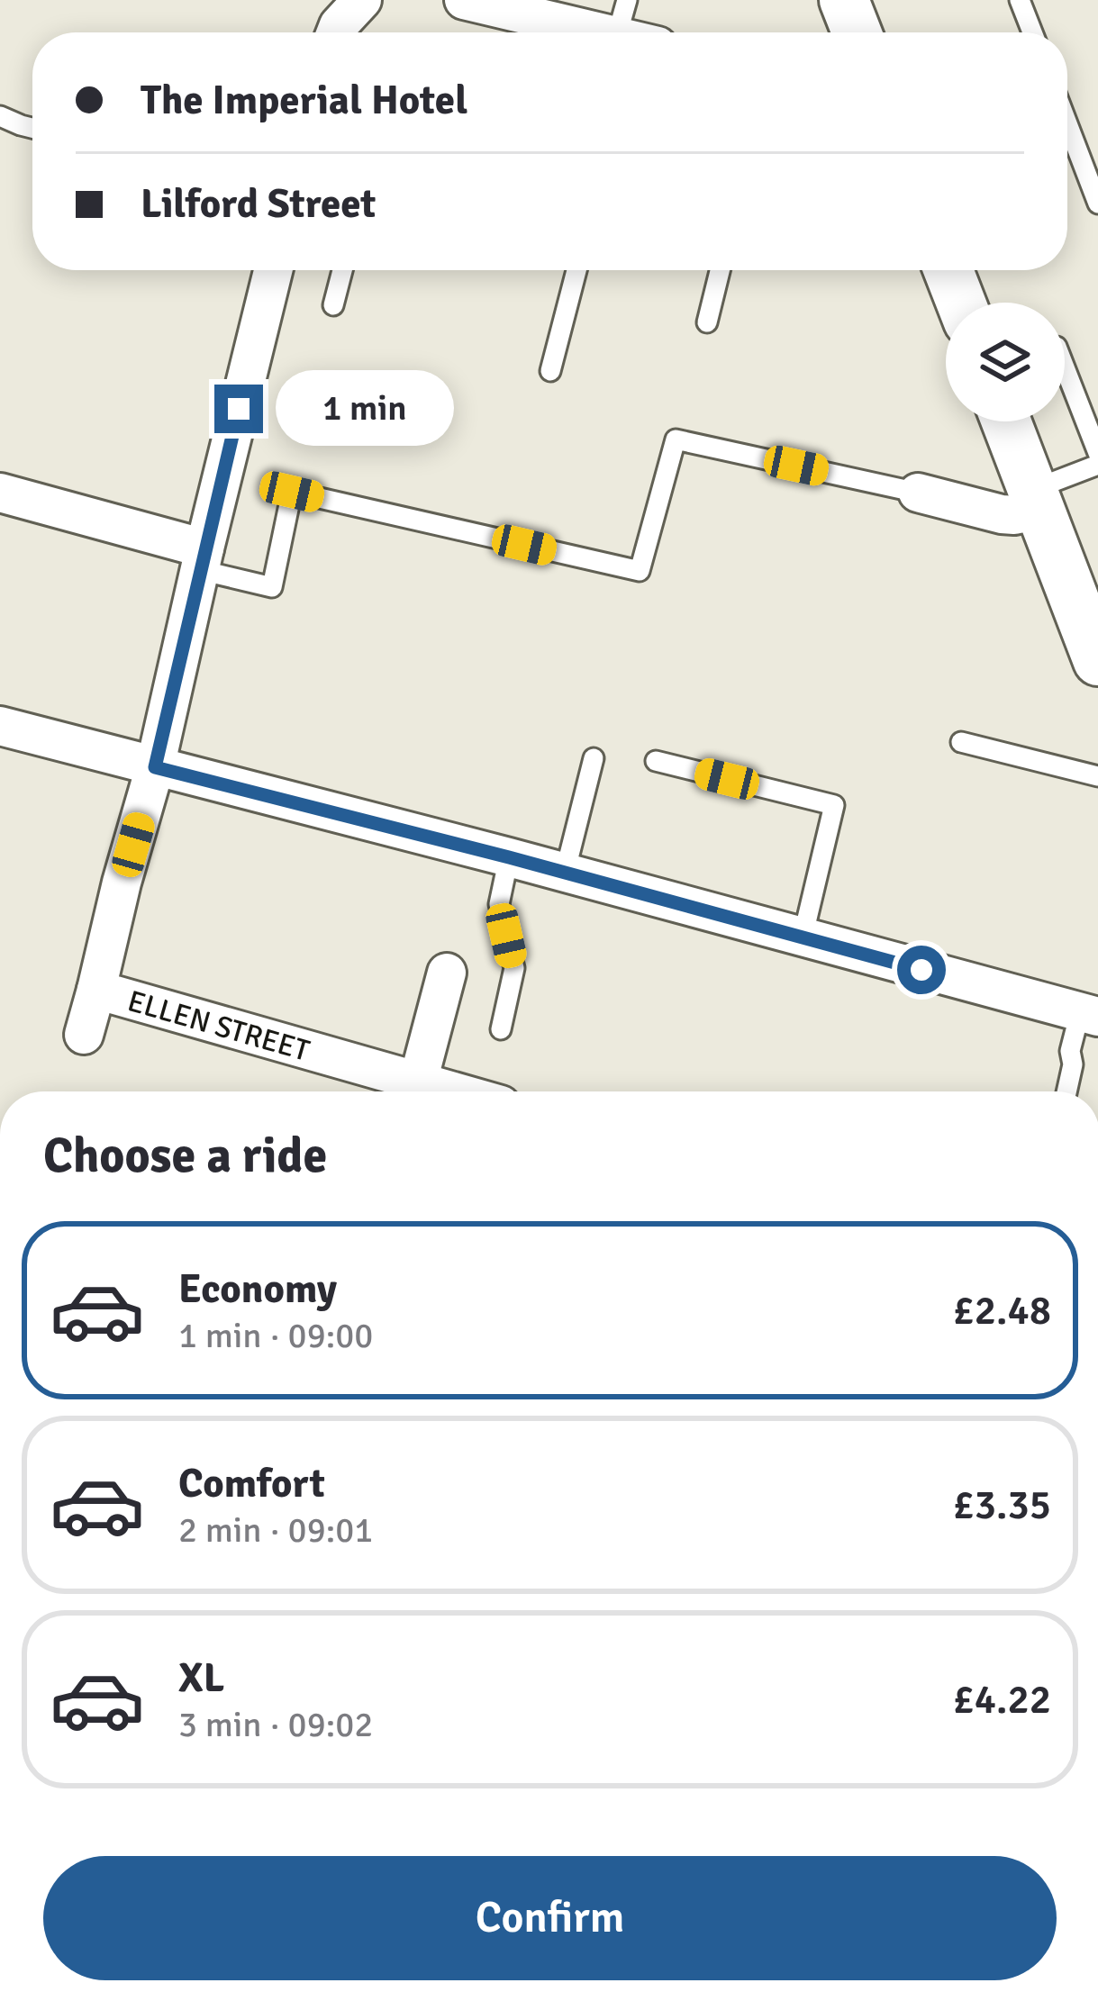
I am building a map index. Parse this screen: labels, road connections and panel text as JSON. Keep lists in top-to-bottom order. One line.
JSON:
{"streets":{"street":["ELLEN STREET"]},"page":{"banner":["The Imperial Hotel","Lilford Street"],"bubble":"1 min","heading":"Choose a ride","list":[{"name":"Economy","note":"1 min · 09:00","value":"£2.48"},{"name":"Comfort","note":"2 min · 09:01","value":"£3.35"},{"name":"XL","note":"3 min · 09:02","value":"£4.22"}],"buttons":"Confirm"}}
